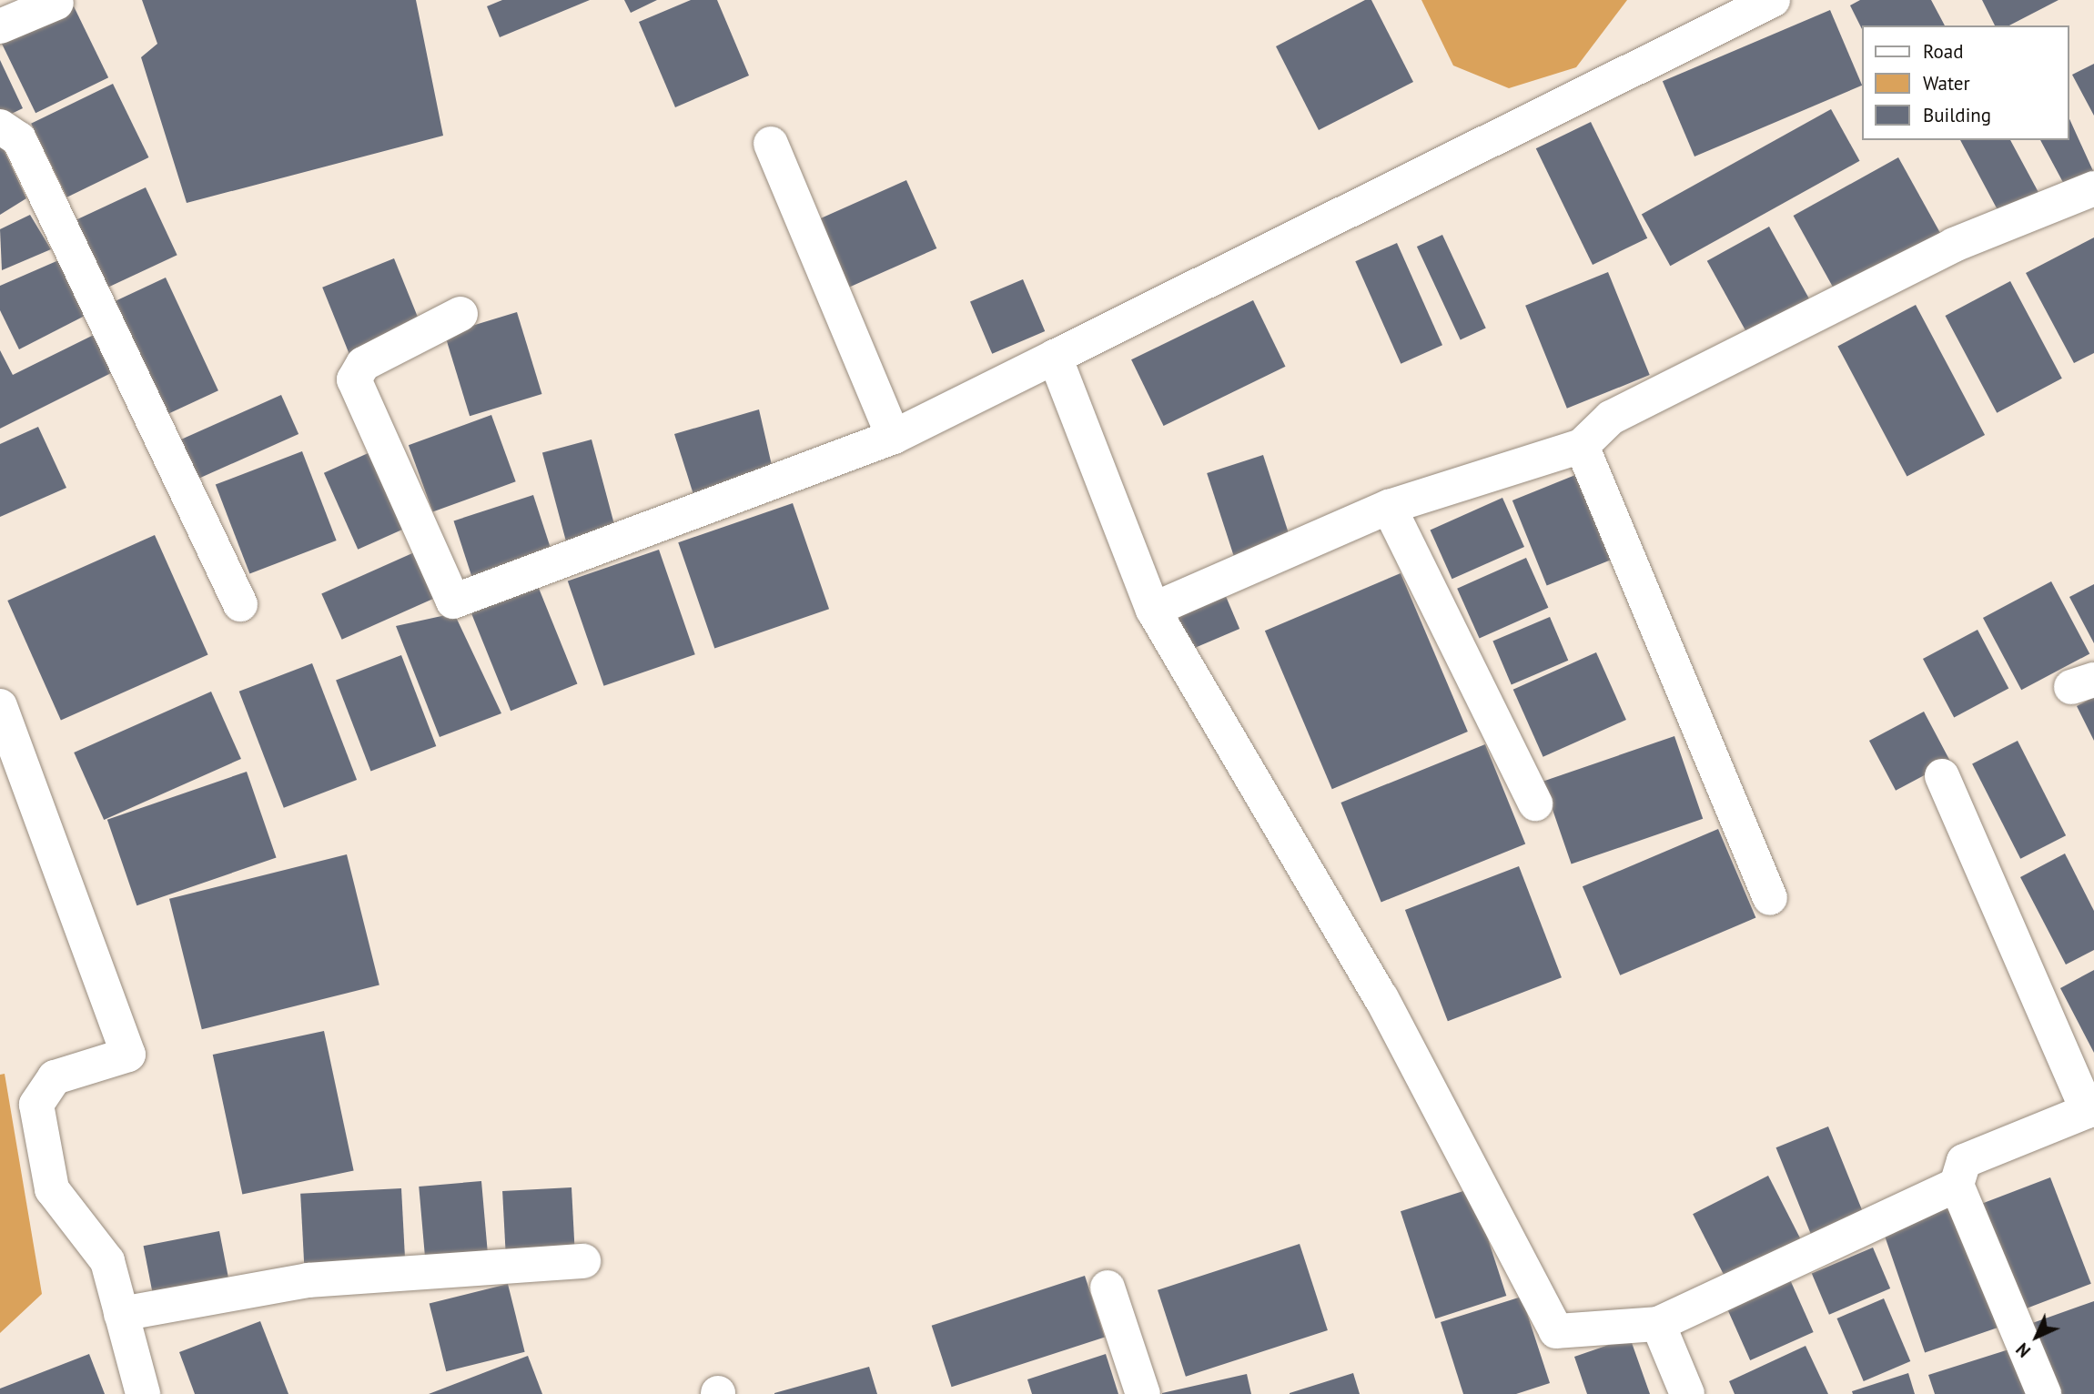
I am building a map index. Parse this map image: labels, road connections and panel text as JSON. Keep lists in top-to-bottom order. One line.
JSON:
{"legend":["Road","Water","Building"],"north":"bottom left"}
